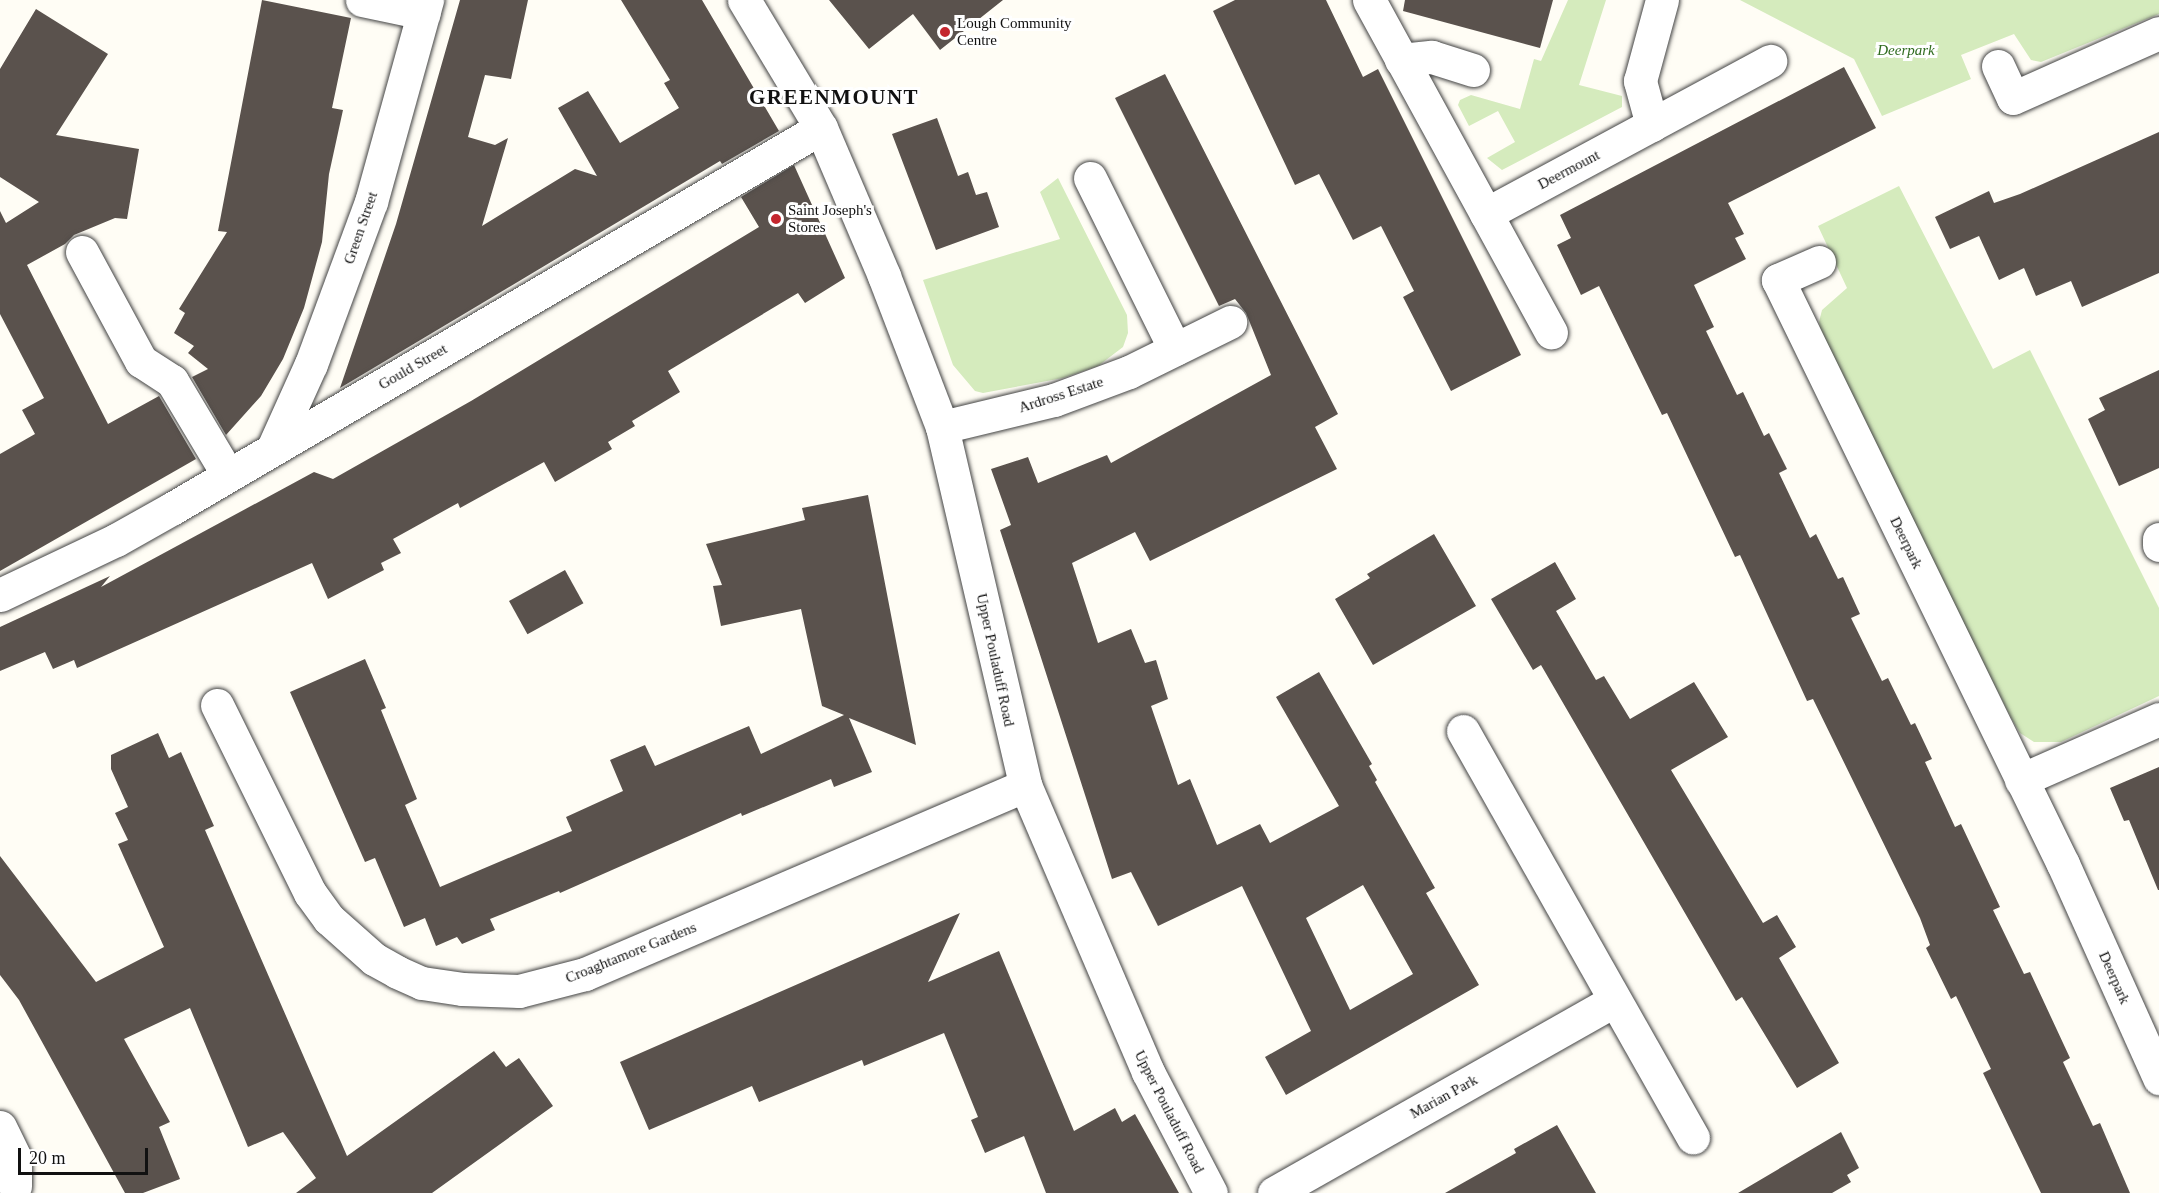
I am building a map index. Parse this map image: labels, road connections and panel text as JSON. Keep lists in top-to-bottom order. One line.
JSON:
{"streets":{"street":["Deermount","Green Street","Gould Street","Ardross Estate","Deerpark","Upper Pouladuff Road","Croaghtamore Gardens","Marian Park"]},"crossings":[["Green Street","Gould Street"],["Gould Street","Upper Pouladuff Road"],["Ardross Estate","Upper Pouladuff Road"],["Upper Pouladuff Road","Croaghtamore Gardens"]],"districts":["GREENMOUNT"],"parks":["Deerpark"],"places":["Lough Community Centre","Saint Joseph's Stores"],"scale_bar":"20 m"}
